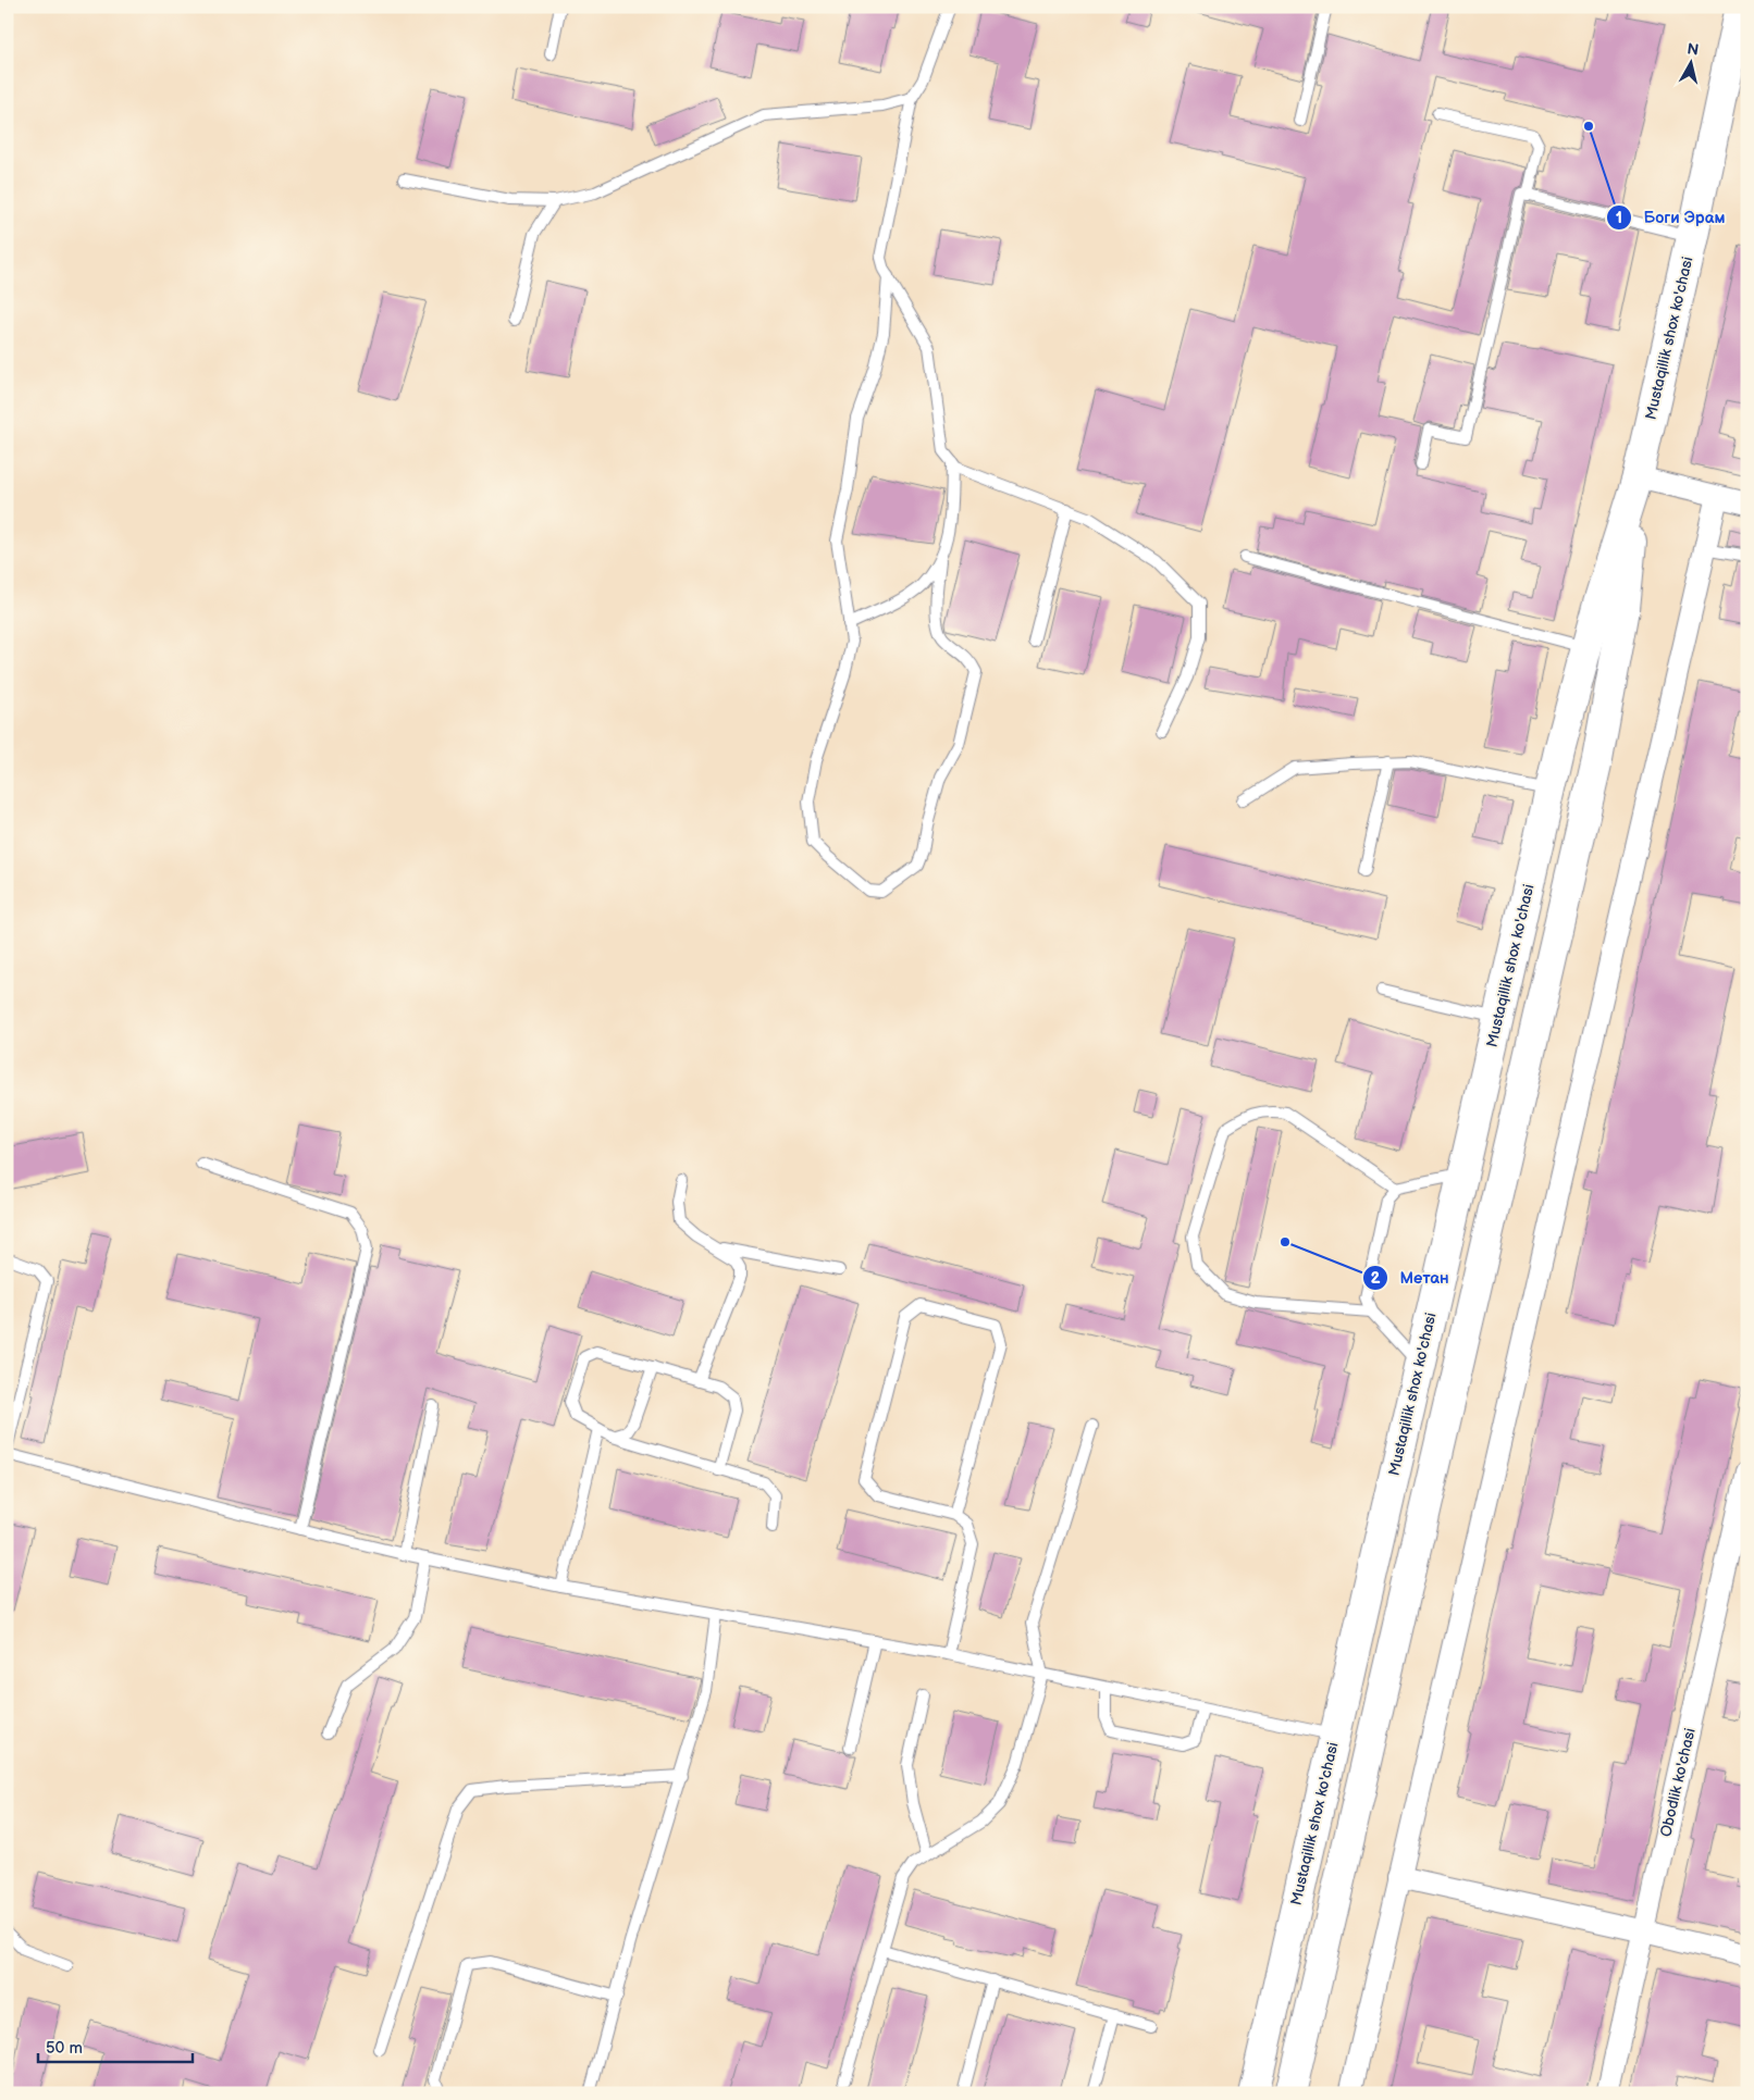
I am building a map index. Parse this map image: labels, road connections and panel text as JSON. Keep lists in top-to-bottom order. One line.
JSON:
{"streets":{"main road":["Mustaqillik shox ko'chasi"],"street":["Obodlik ko'chasi"]},"places":["Боги Эрам","Метан"],"scale_bar":"50 m","north":"top"}
